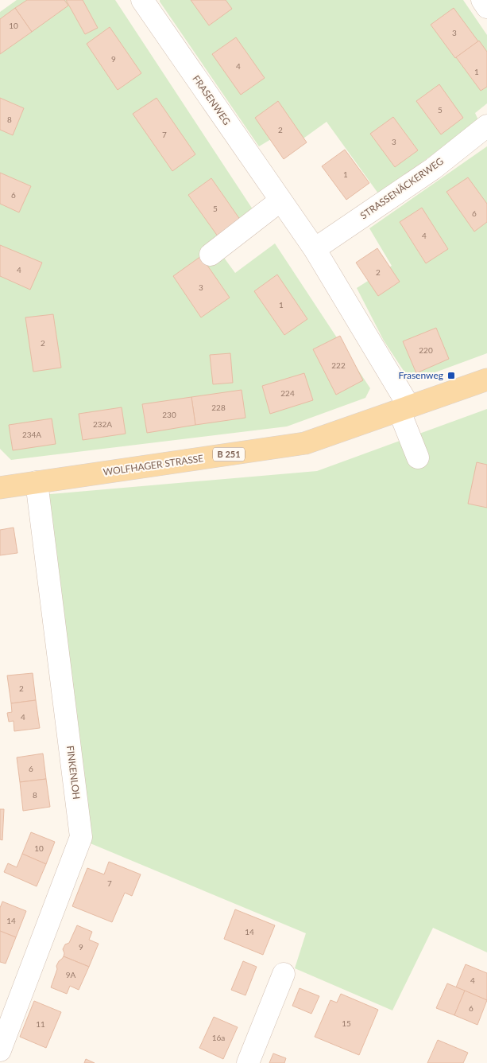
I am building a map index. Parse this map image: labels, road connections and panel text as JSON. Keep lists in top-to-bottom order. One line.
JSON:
{"streets":{"main road":["B 251","WOLFHAGER STRASSE"],"street":["FRASENWEG","STRASSENÄCKERWEG","FINKENLOH"]},"crossings":[["FRASENWEG","STRASSENÄCKERWEG"],["FRASENWEG","WOLFHAGER STRASSE"],["WOLFHAGER STRASSE","FINKENLOH"]],"places":{"transit":["Frasenweg"]},"house_numbers":["10","3","9","4","1","5","8","2","7","3","1","6","5","6","4","4","2","3","1","2","220","222","224","228","230","232A","234A","2","4","6","8","10","7","14","14","9","9A","4","6","15","11","16a"]}
